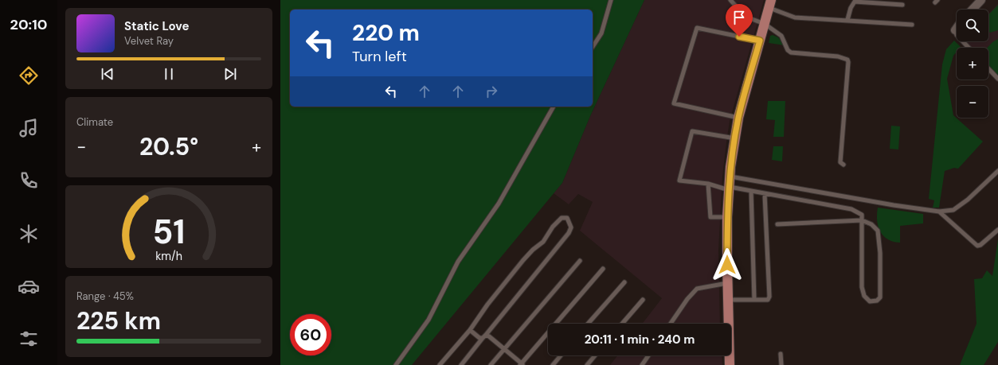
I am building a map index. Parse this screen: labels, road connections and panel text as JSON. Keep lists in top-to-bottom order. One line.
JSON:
{"page":{"tabs":"20:10","map_buttons":["+","−"],"turn":["220 m","Turn left"],"song":["Static Love","Velvet Ray"],"tile":["Climate",["Range · 45%","225 km"]],"heat":["−","20.5°","+"],"limit":"60","trip":"20:11 · 1 min · 240 m","gauge":["51","km/h"]}}
